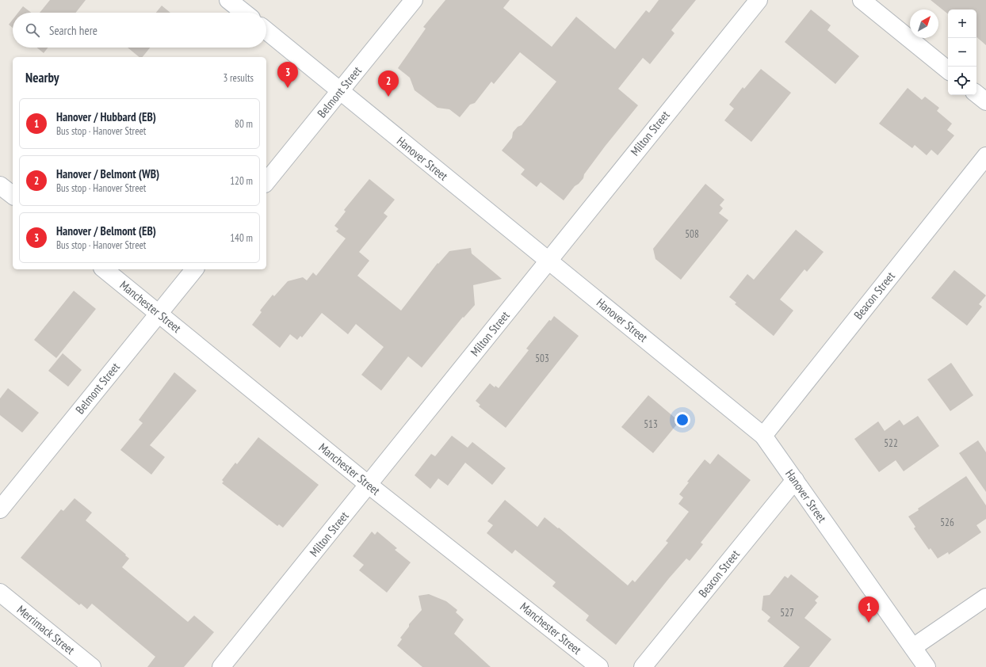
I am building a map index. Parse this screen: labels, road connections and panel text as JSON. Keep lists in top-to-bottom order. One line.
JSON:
{"streets":{"street":["Belmont Street","Milton Street","Hanover Street","Beacon Street","Manchester Street","Merrimack Street"]},"crossings":[["Belmont Street","Hanover Street"],["Belmont Street","Manchester Street"],["Milton Street","Hanover Street"],["Milton Street","Manchester Street"],["Hanover Street","Beacon Street"]],"house_numbers":["508","503","513","522","526","527"],"north":"top right","page":{"map_buttons":["+","−"],"search":"Search here","heading":["Nearby","3 results"],"pins":["3","2","1"],"list":[{"mark":"1","name":"Hanover / Hubbard (EB)","note":"Bus stop · Hanover Street","value":"80 m"},{"mark":"2","name":"Hanover / Belmont (WB)","note":"Bus stop · Hanover Street","value":"120 m"},{"mark":"3","name":"Hanover / Belmont (EB)","note":"Bus stop · Hanover Street","value":"140 m"}]}}
